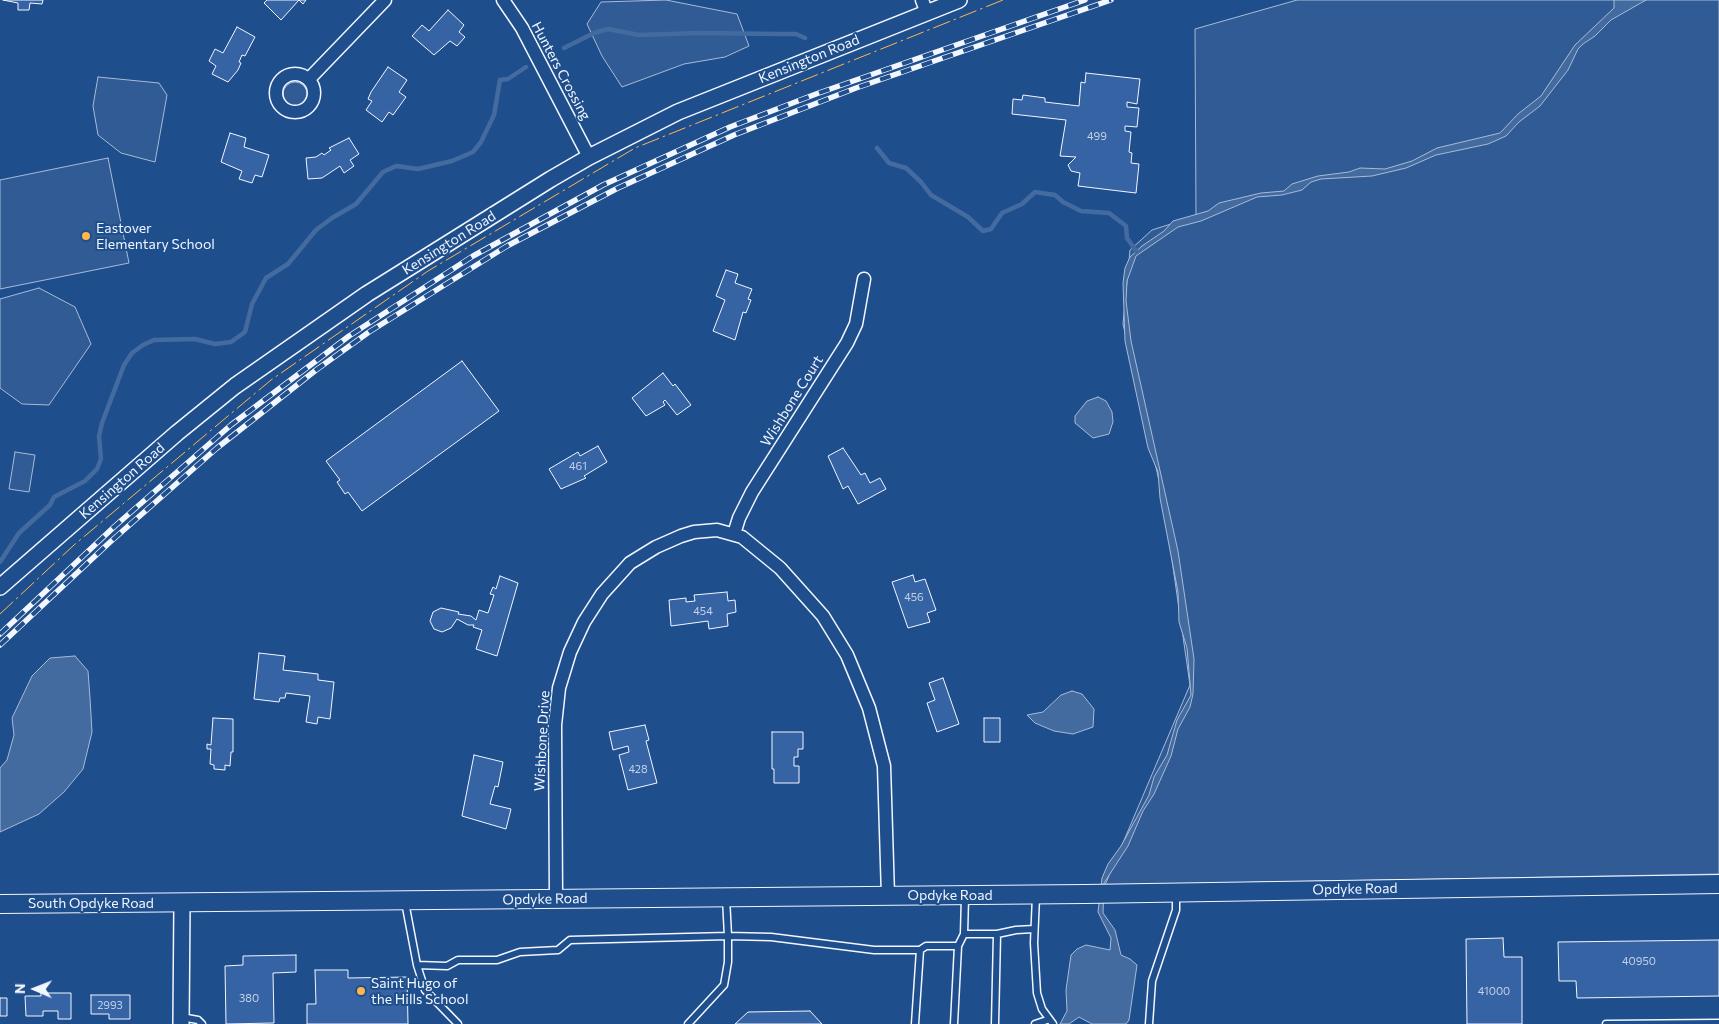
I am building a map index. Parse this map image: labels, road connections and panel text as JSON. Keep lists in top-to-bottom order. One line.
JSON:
{"streets":{"main road":["Opdyke Road","South Opdyke Road"],"street":["Kensington Road","Hunters Crossing","Wishbone Court","Wishbone Drive"]},"crossings":[["Kensington Road","Hunters Crossing"],["Wishbone Court","Wishbone Drive"],["Wishbone Drive","Opdyke Road"],["Opdyke Road","South Opdyke Road"]],"places":["Eastover Elementary School","Saint Hugo of the Hills School"],"house_numbers":["499","461","456","454","428","40950","41000","380","2993"],"north":"left"}
